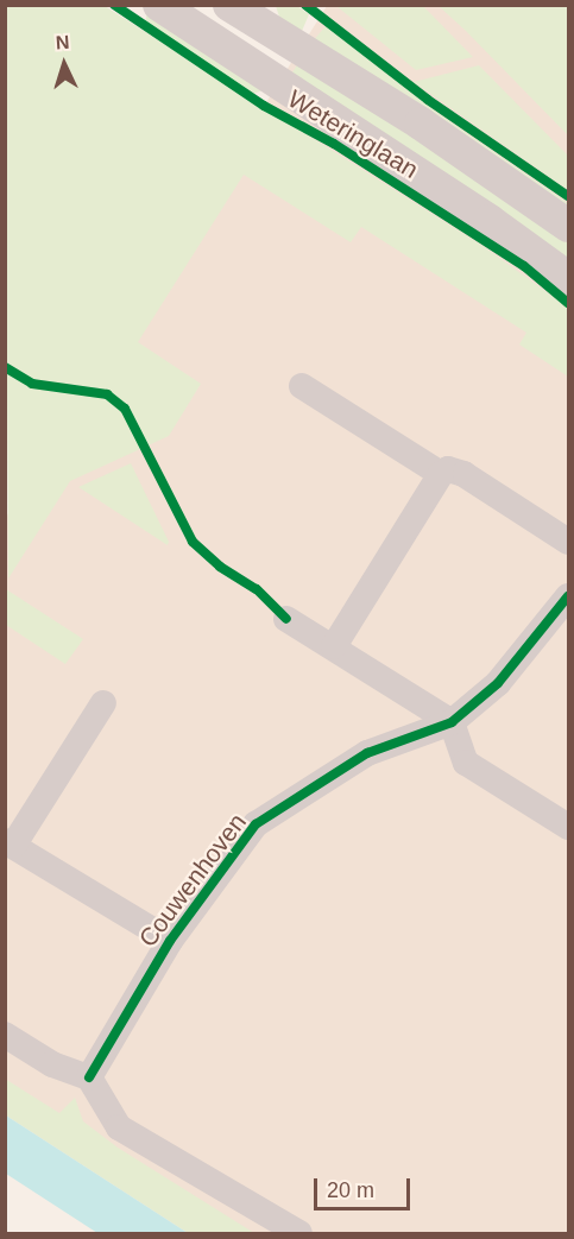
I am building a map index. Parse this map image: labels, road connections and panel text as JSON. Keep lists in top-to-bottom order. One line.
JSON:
{"streets":{"street":["Weteringlaan","Couwenhoven"]},"scale_bar":"20 m","north":"top"}
